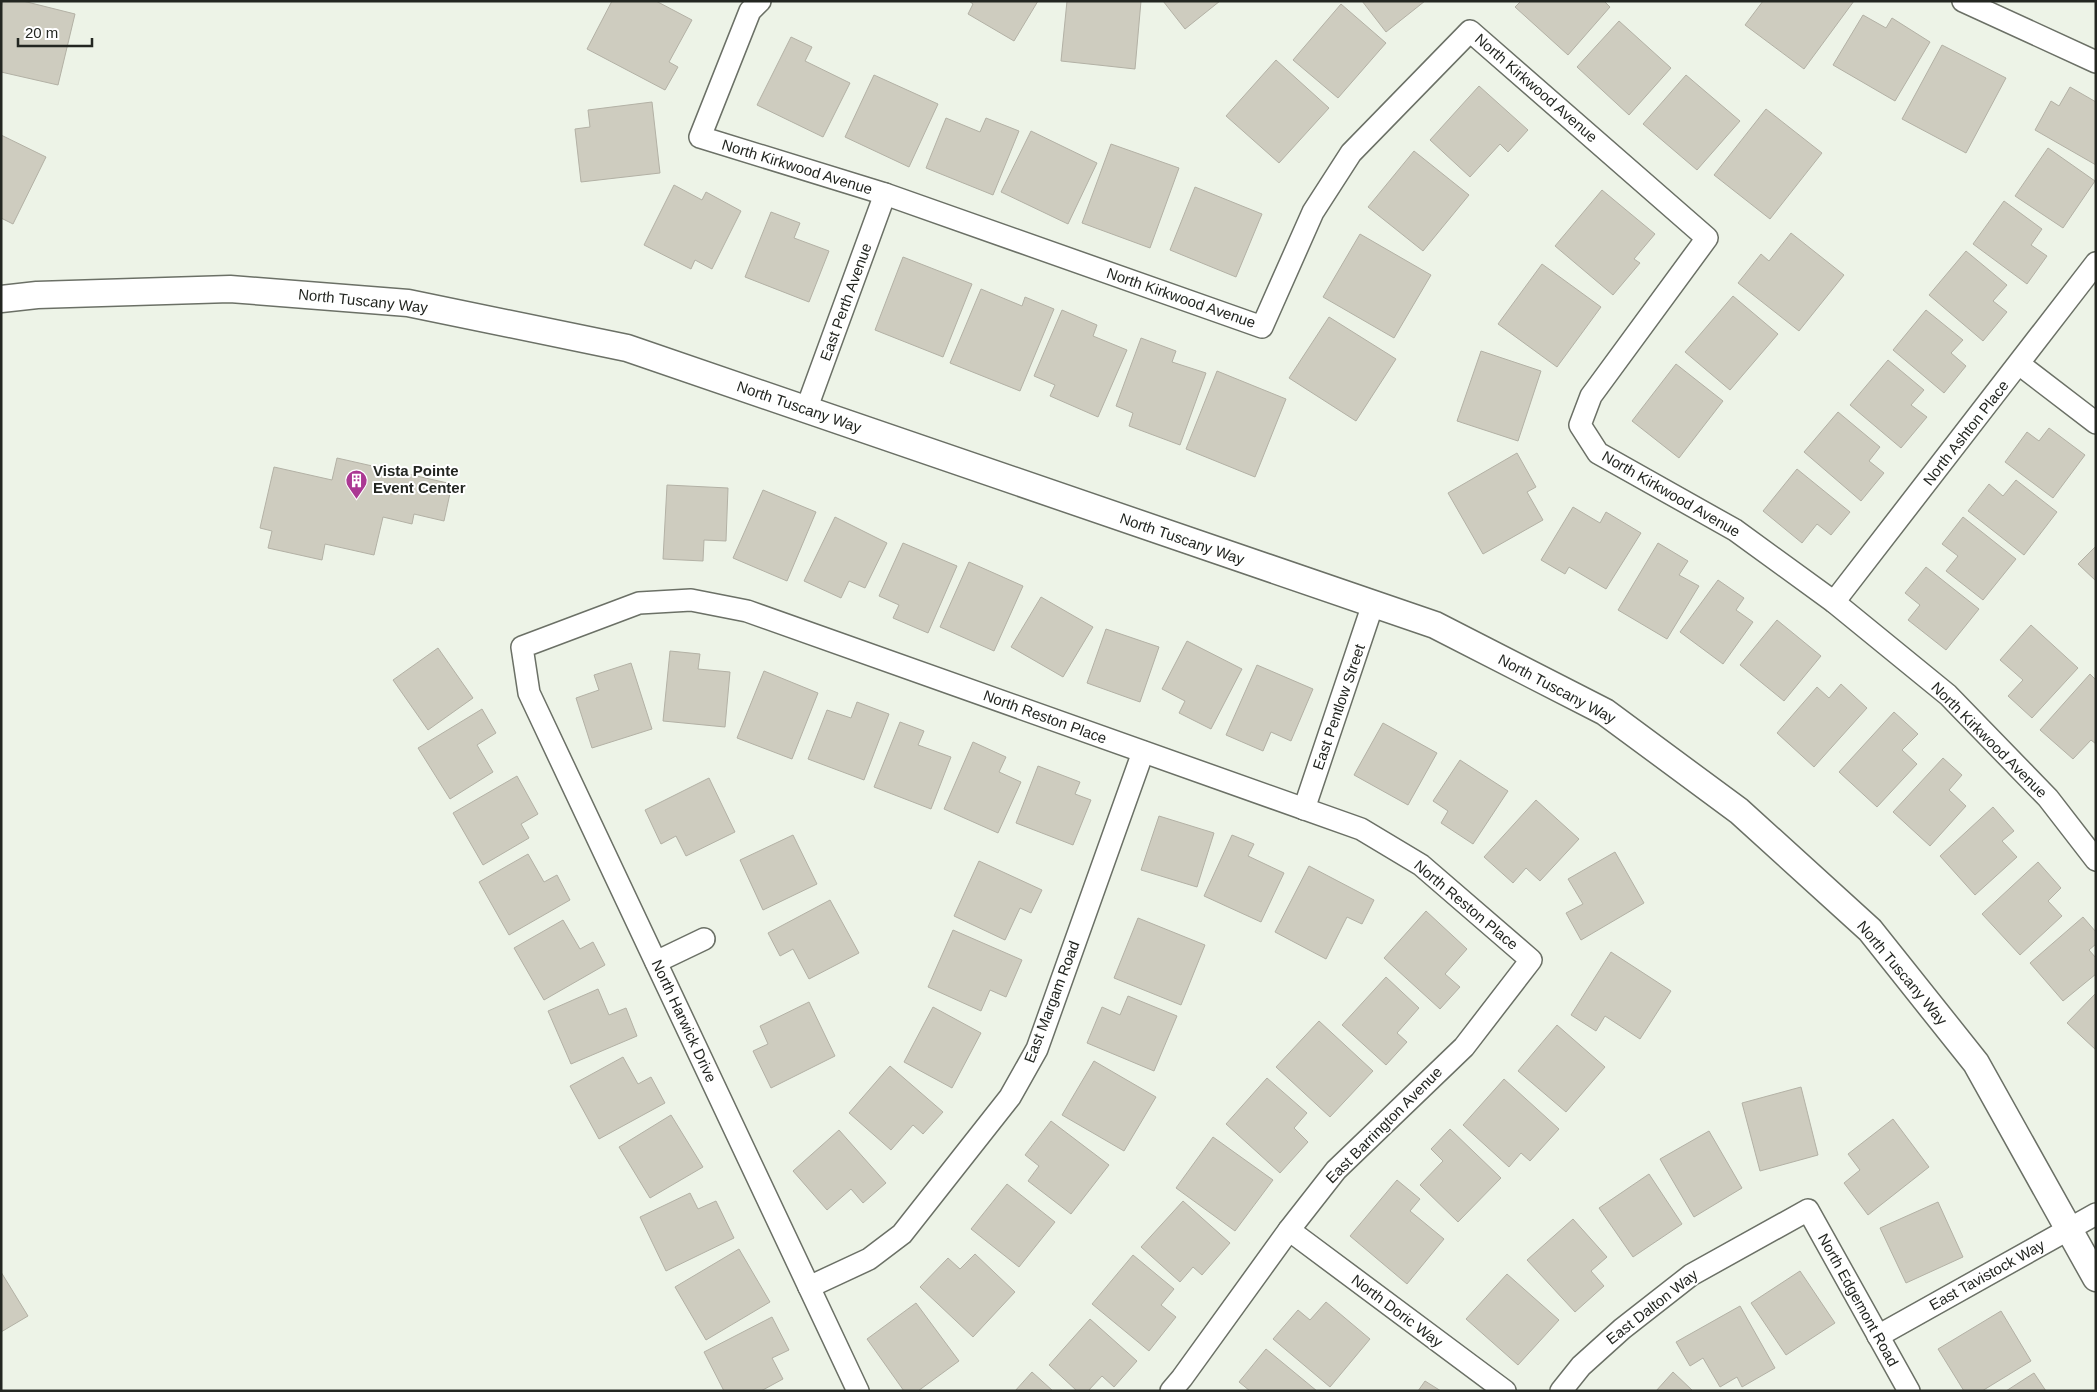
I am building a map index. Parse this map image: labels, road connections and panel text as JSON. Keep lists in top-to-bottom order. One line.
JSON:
{"streets":{"street":["North Kirkwood Avenue","North Tuscany Way","East Perth Avenue","North Ashton Place","East Pentlow Street","North Reston Place","East Margam Road","North Harwick Drive","East Barrington Avenue","East Tavistock Way","North Edgemont Road","East Dalton Way","North Doric Way"]},"crossings":[["North Kirkwood Avenue","East Perth Avenue"],["North Kirkwood Avenue","North Ashton Place"],["North Tuscany Way","East Perth Avenue"],["North Tuscany Way","East Pentlow Street"],["North Tuscany Way","East Tavistock Way"],["East Pentlow Street","North Reston Place"],["North Reston Place","East Margam Road"],["North Reston Place","North Harwick Drive"],["North Reston Place","East Barrington Avenue"],["East Margam Road","North Harwick Drive"],["East Barrington Avenue","North Doric Way"],["East Tavistock Way","North Edgemont Road"],["North Edgemont Road","East Dalton Way"]],"places":{"building":["Vista Pointe Event Center"]},"scale_bar":"20 m"}
